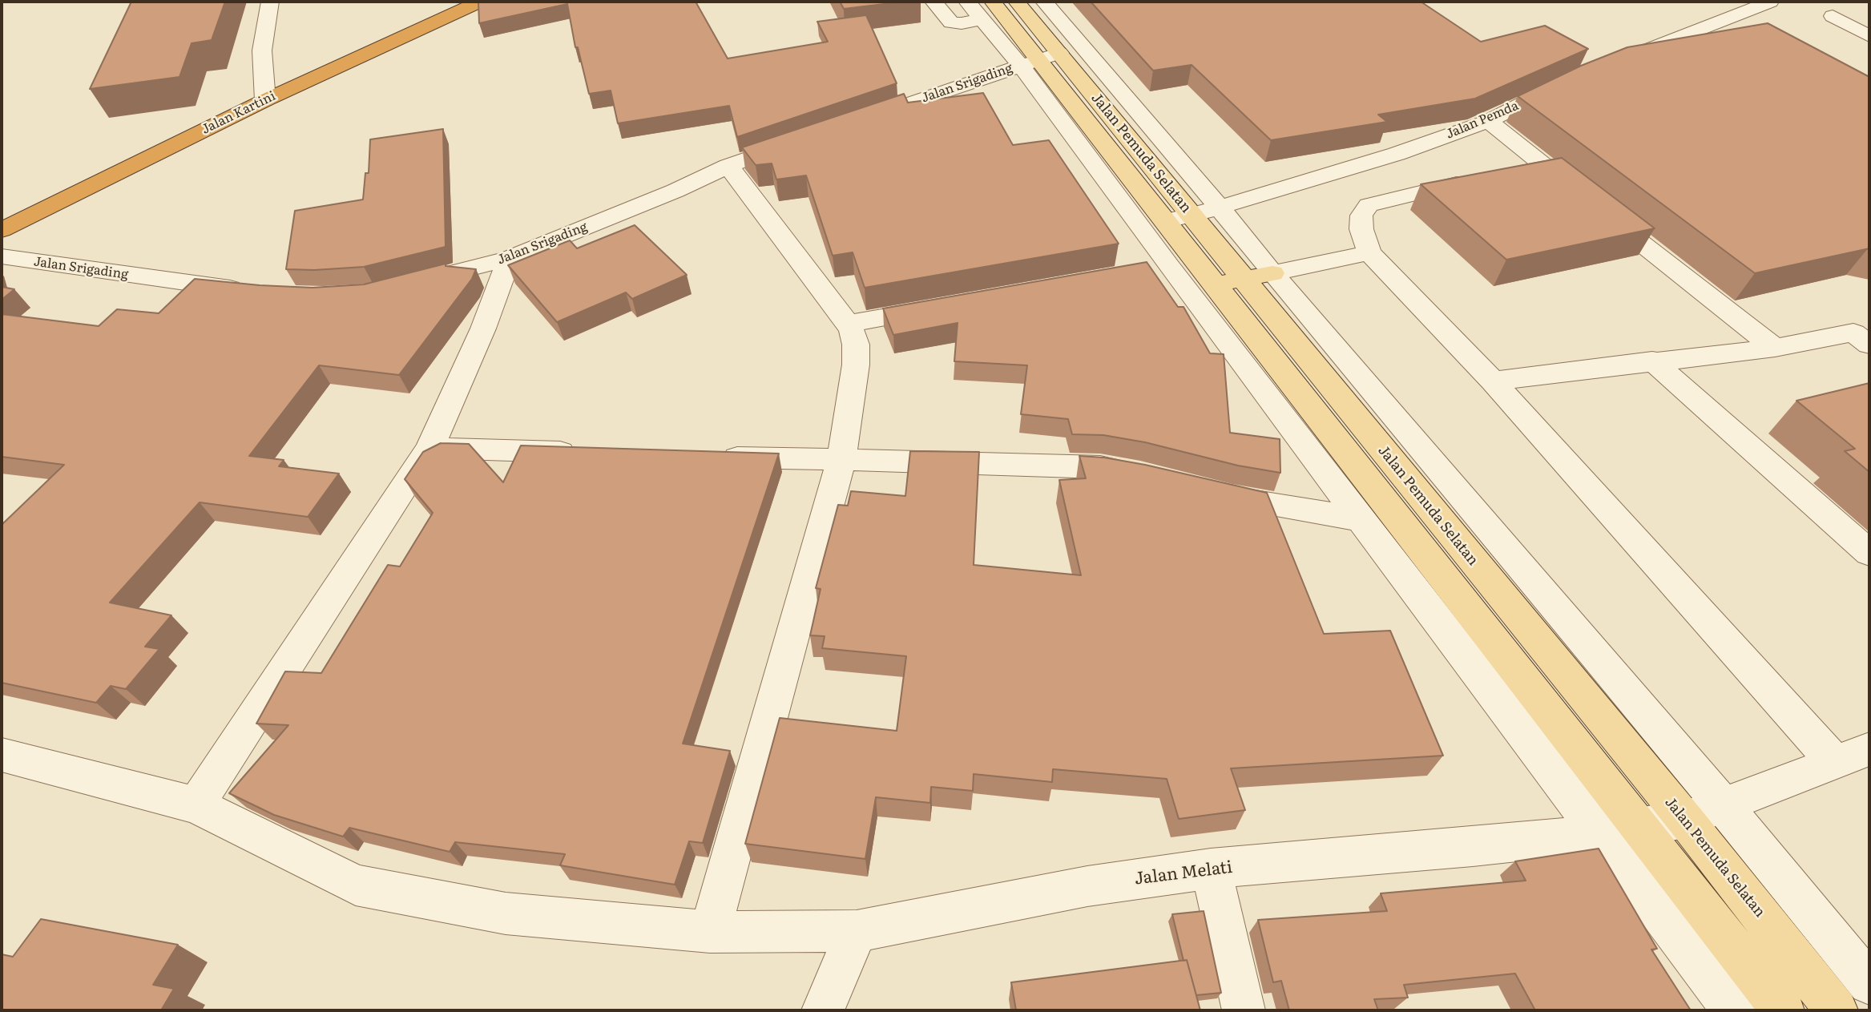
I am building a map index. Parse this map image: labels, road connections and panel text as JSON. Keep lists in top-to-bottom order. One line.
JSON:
{"streets":{"highway":["Jalan Kartini"],"main road":["Jalan Pemuda Selatan"],"street":["Jalan Srigading","Jalan Pemda","Jalan Melati"]},"crossings":[["Jalan Srigading","Jalan Pemuda Selatan"],["Jalan Pemda","Jalan Pemuda Selatan"],["Jalan Pemuda Selatan","Jalan Melati"]]}
